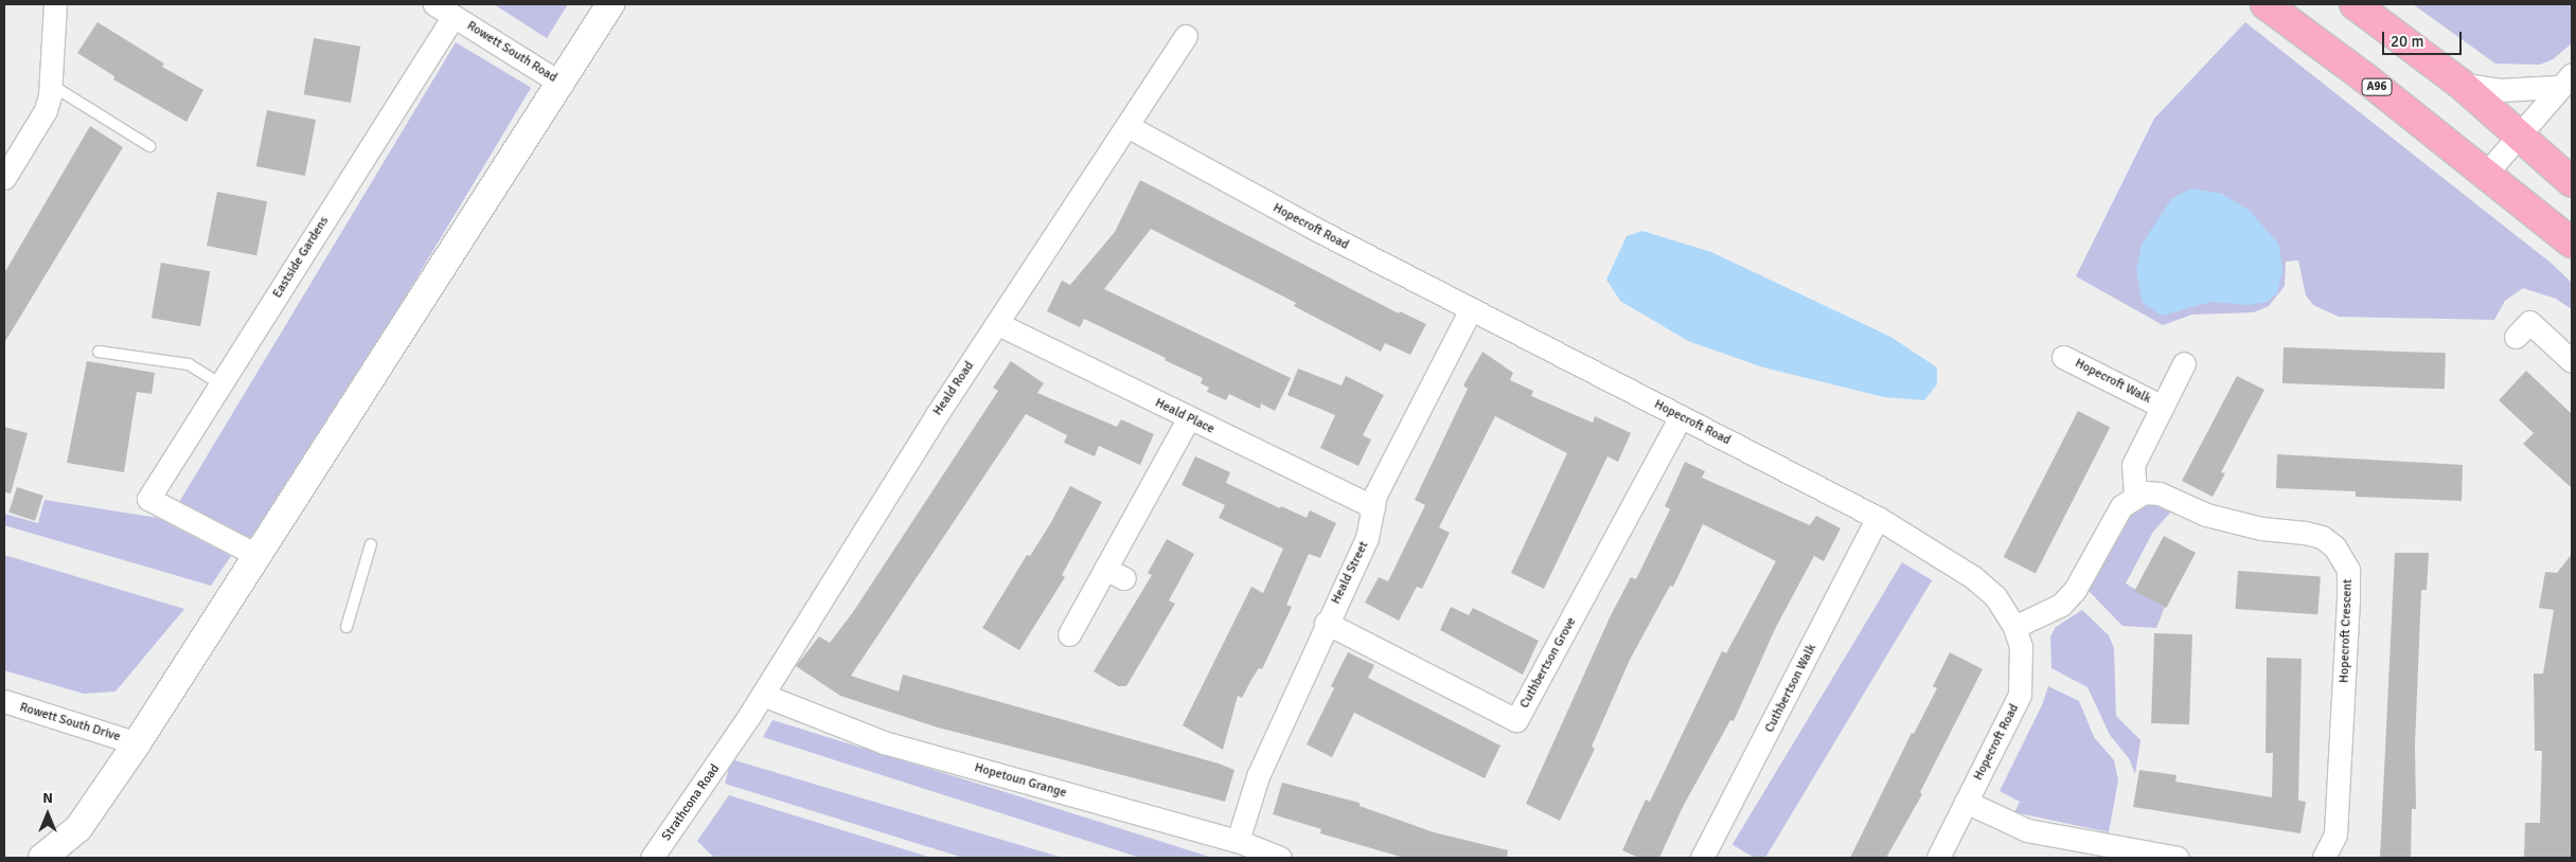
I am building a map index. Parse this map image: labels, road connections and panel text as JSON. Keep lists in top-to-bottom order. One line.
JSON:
{"streets":{"main road":["A96"],"street":["Rowett South Road","Hopecroft Road","Eastside Gardens","Hopecroft Walk","Heald Road","Heald Place","Heald Street","Hopecroft Crescent","Cuthbertson Grove","Cuthbertson Walk","Rowett South Drive","Hopetoun Grange","Strathcona Road"]},"crossings":[["Rowett South Road","Eastside Gardens"],["Hopecroft Road","Heald Road"],["Hopecroft Road","Heald Street"],["Hopecroft Road","Cuthbertson Grove"],["Hopecroft Road","Cuthbertson Walk"],["Hopecroft Walk","Hopecroft Crescent"],["Heald Road","Heald Place"],["Heald Road","Hopetoun Grange"],["Heald Road","Strathcona Road"],["Heald Place","Heald Street"],["Heald Street","Cuthbertson Grove"],["Heald Street","Hopetoun Grange"]],"scale_bar":"20 m","north":"top"}
